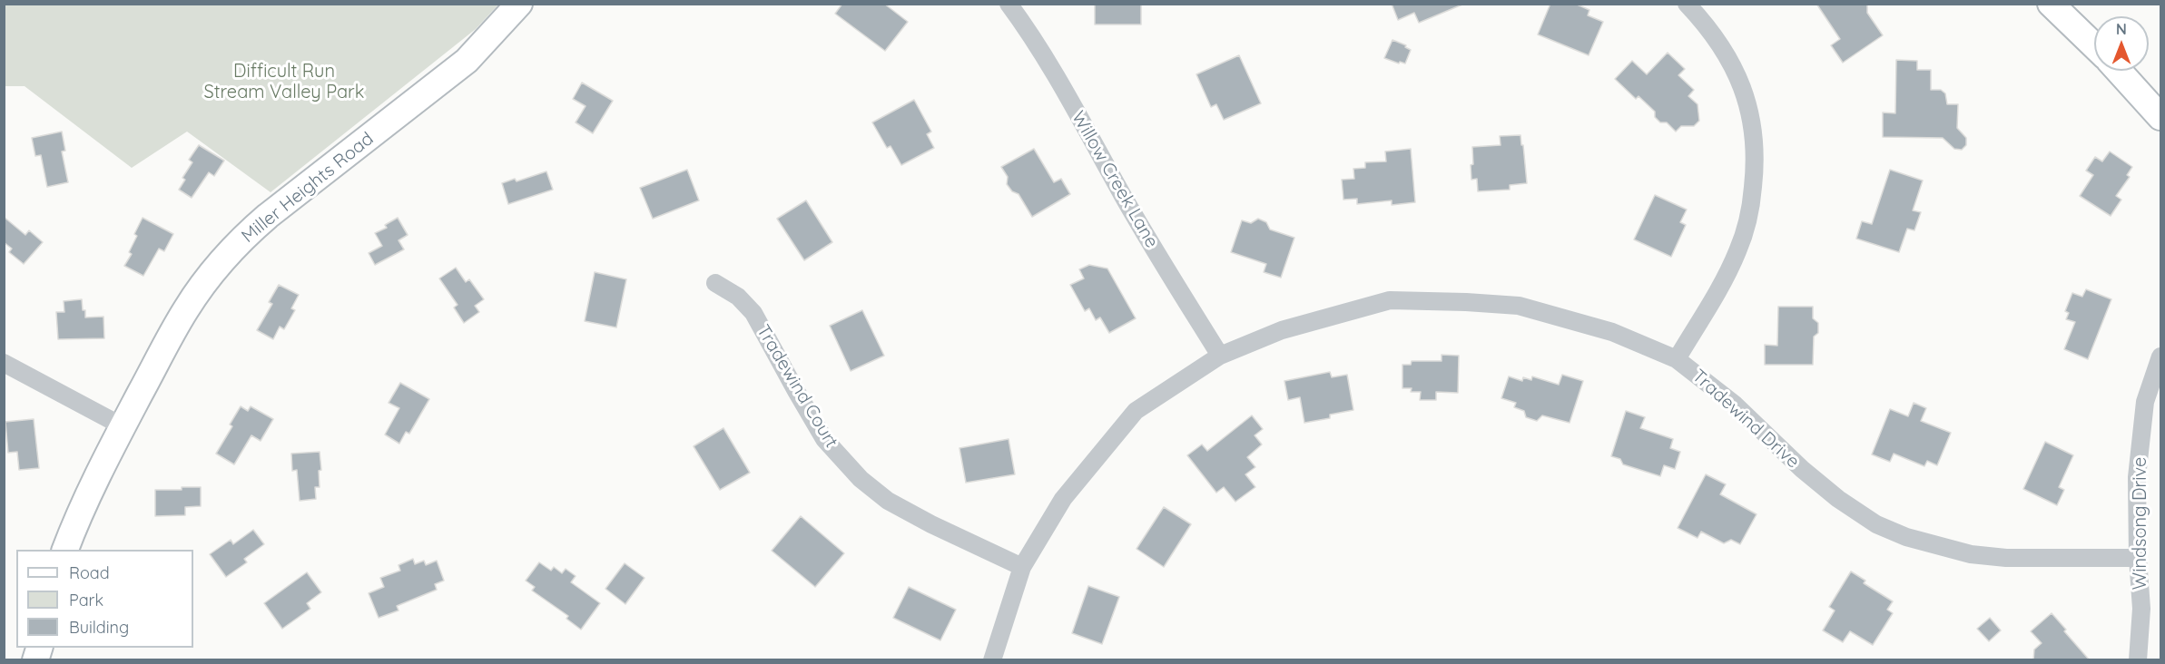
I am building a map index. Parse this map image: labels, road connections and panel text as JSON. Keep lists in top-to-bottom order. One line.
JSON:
{"streets":{"street":["Willow Creek Lane","Miller Heights Road","Tradewind Court","Tradewind Drive","Windsong Drive"]},"crossings":[["Willow Creek Lane","Tradewind Drive"],["Tradewind Court","Tradewind Drive"],["Tradewind Drive","Windsong Drive"]],"parks":["Difficult Run Stream Valley Park"],"legend":["Road","Park","Building"],"north":"top"}
